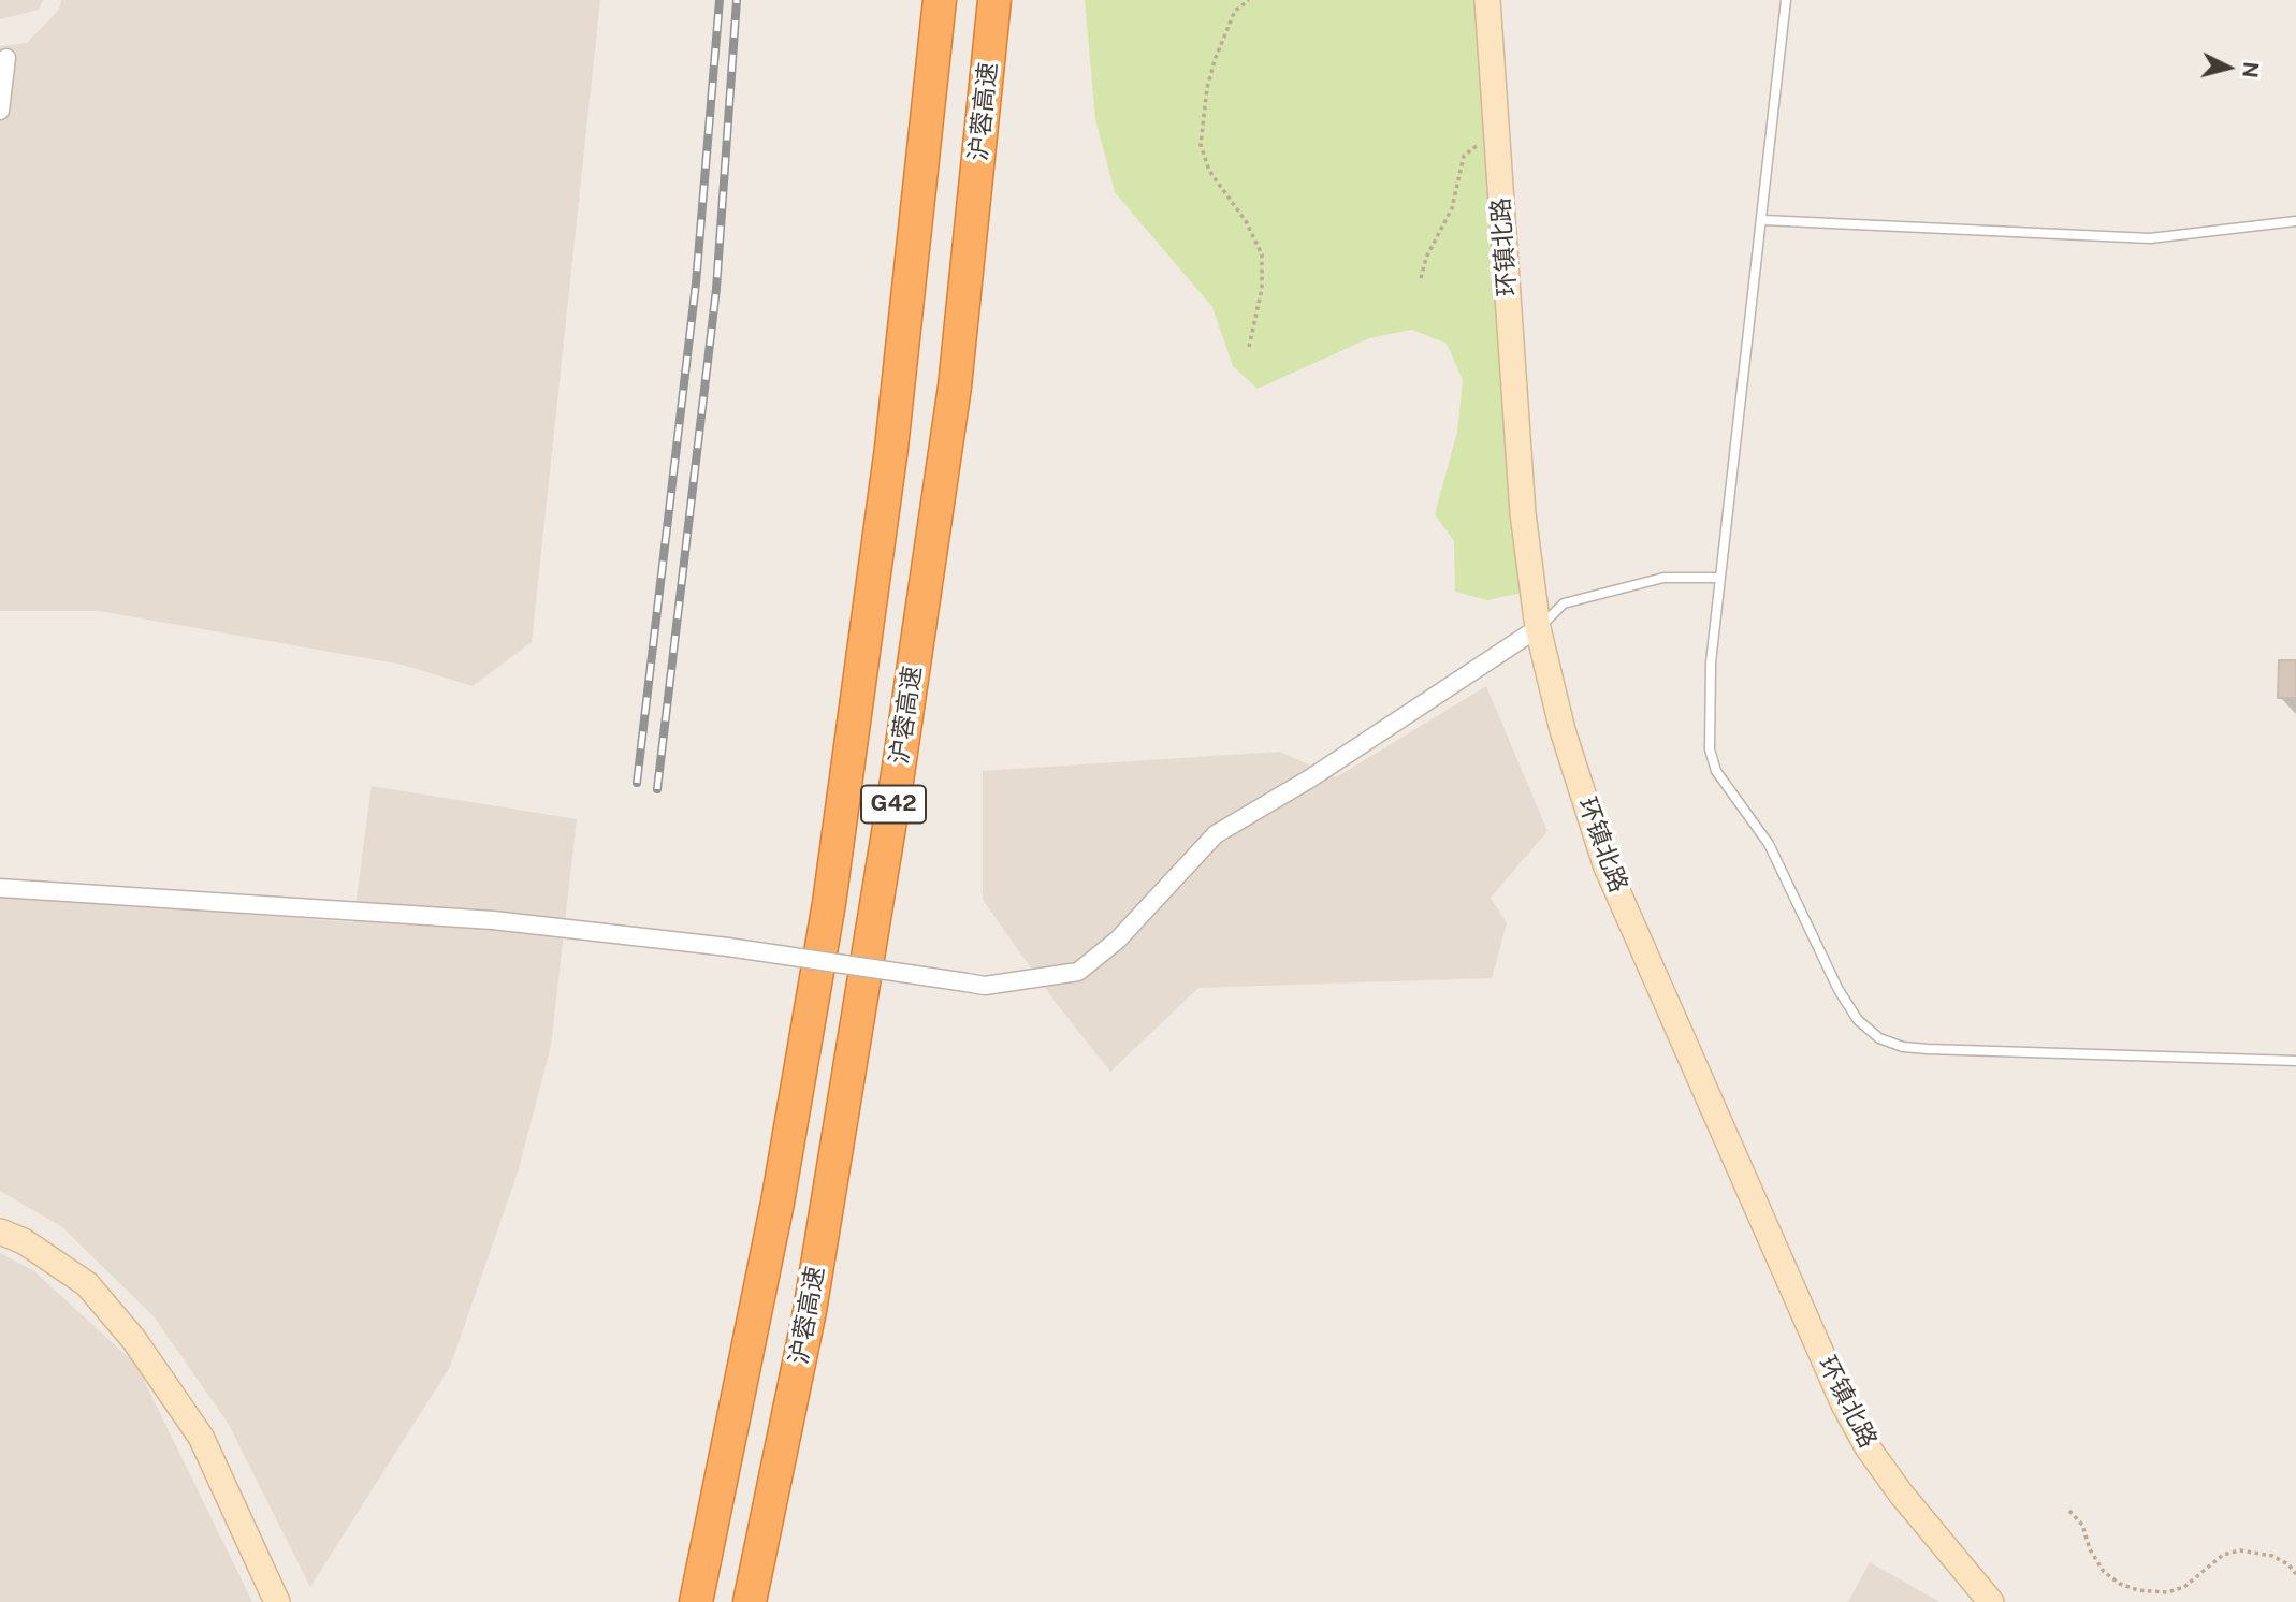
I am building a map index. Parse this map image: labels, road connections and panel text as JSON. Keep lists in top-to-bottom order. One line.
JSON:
{"streets":{"highway":["沪蓉高速","G42"],"street":["环镇北路"]},"north":"right"}
